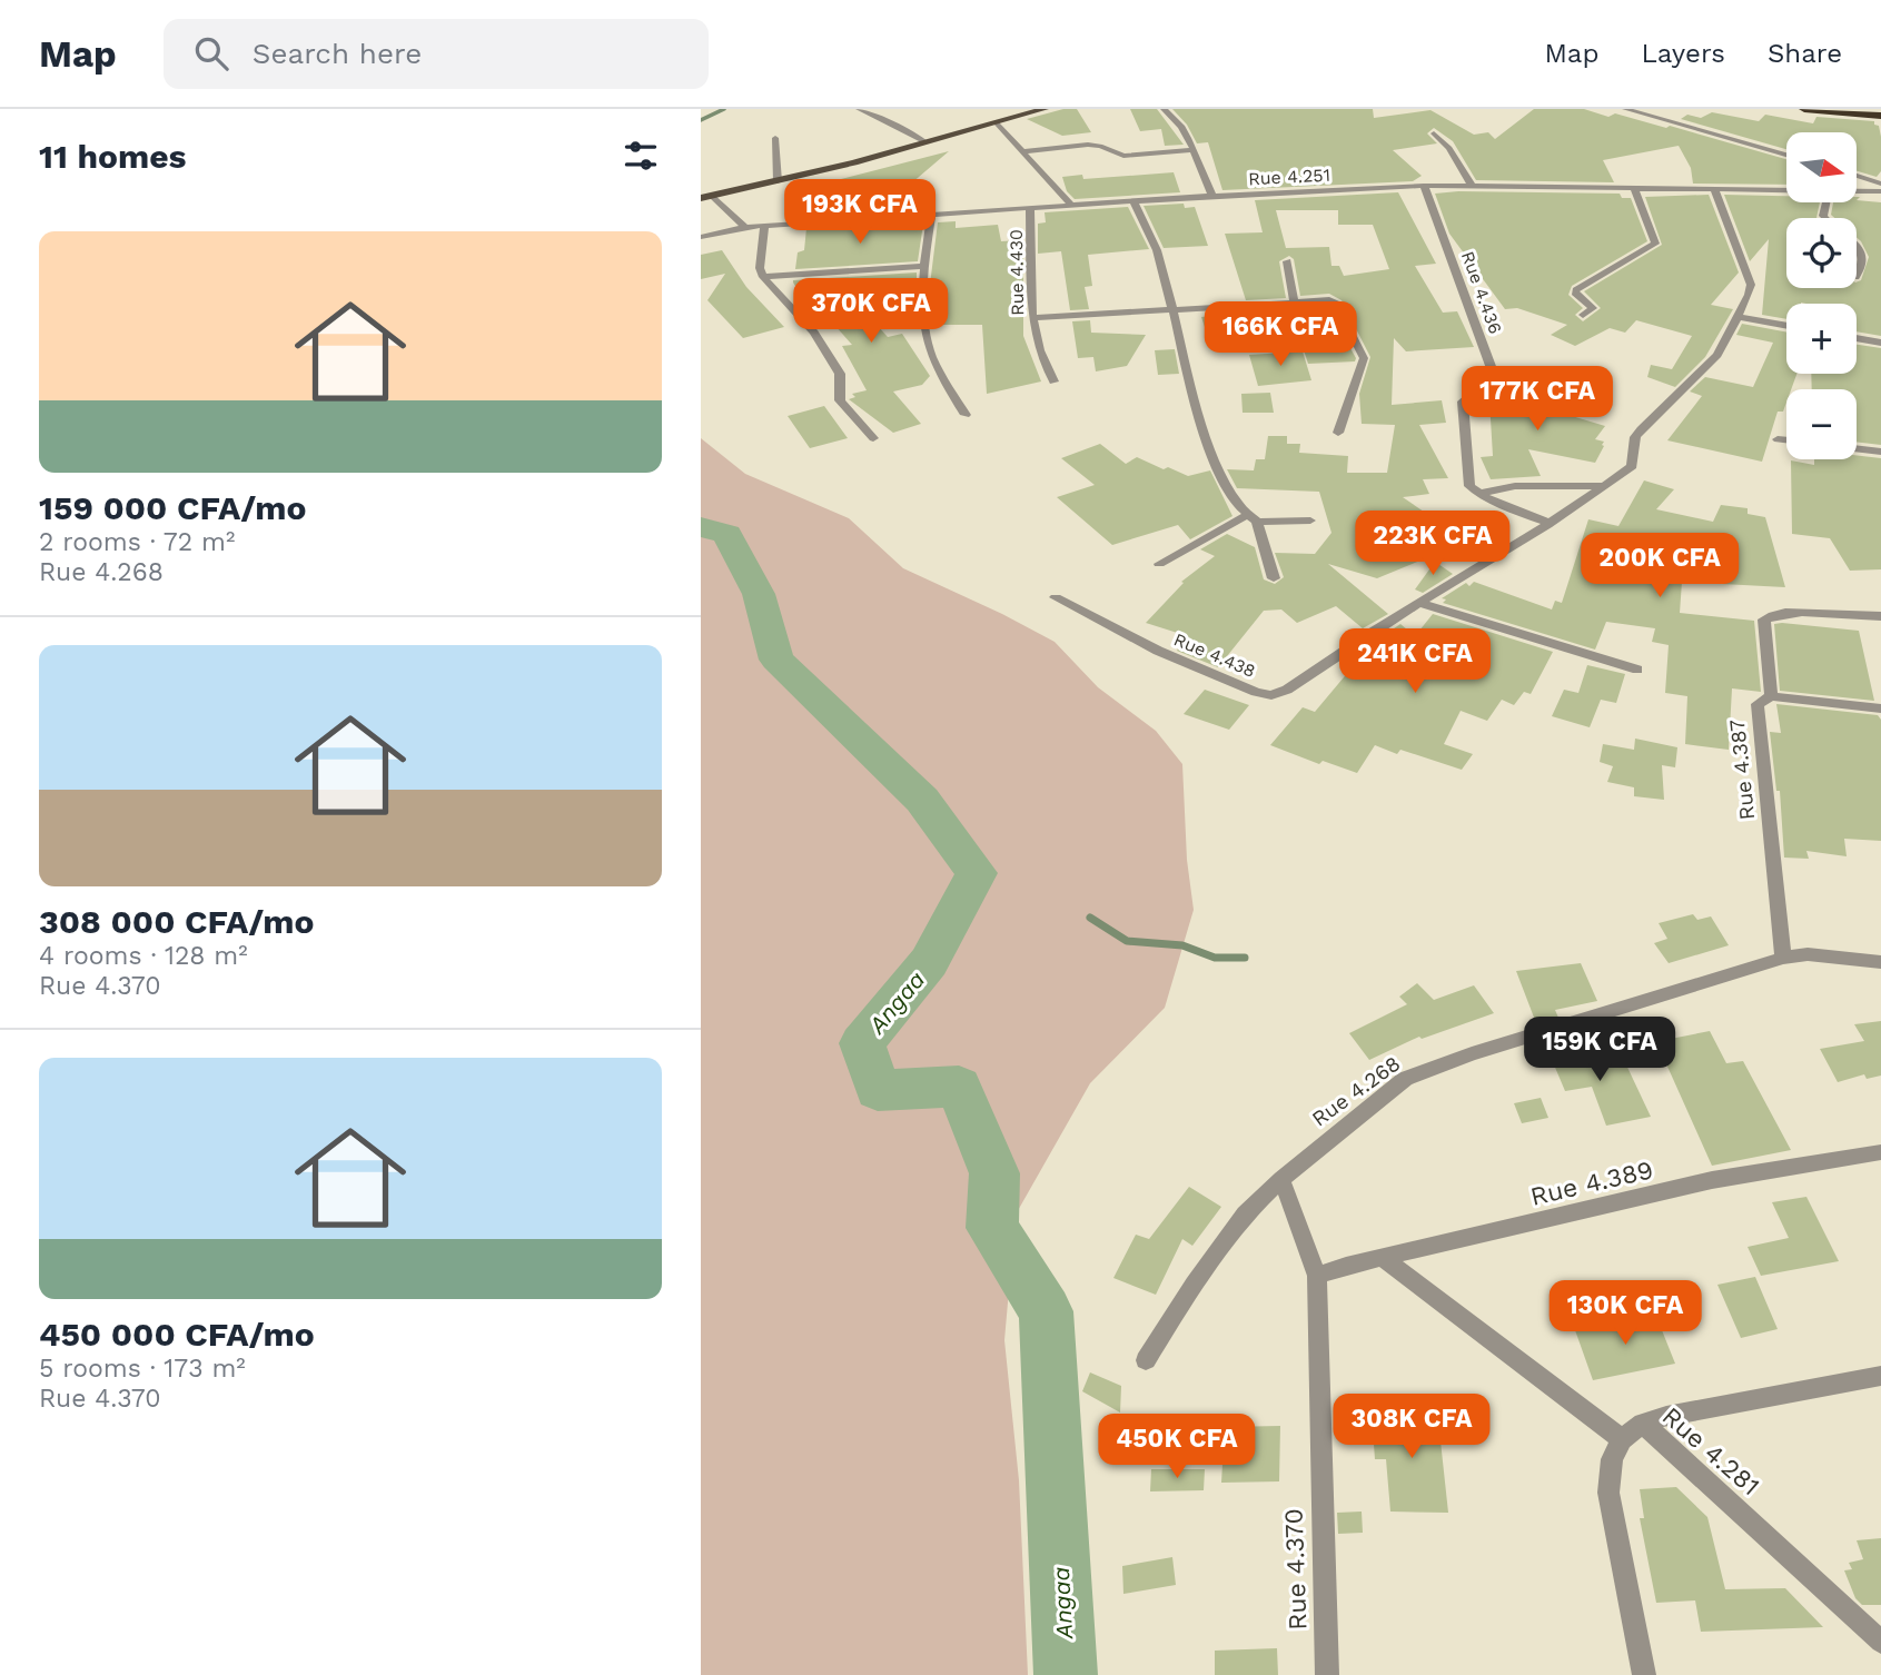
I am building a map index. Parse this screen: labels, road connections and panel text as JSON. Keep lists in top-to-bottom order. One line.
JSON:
{"streets":{"street":["Rue 4.251","Rue 4.430","Rue 4.436","Rue 4.438","Rue 4.387","Rue 4.268","Rue 4.389","Rue 4.281","Rue 4.370"]},"crossings":[["Rue 4.251","Rue 4.430"],["Rue 4.251","Rue 4.436"],["Rue 4.251","Rue 4.438"],["Rue 4.387","Rue 4.268"],["Rue 4.389","Rue 4.370"]],"water":["Angaa"],"north":"right","page":{"header":"Map","search":"Search here","nav":["Map","Layers","Share"],"heading":"11 homes","map_buttons":["+","−"],"price":["193K CFA","370K CFA","166K CFA","177K CFA","223K CFA","200K CFA","241K CFA","159K CFA","130K CFA","308K CFA","450K CFA"],"list":[{"name":"159 000 CFA/mo","note":"2 rooms · 72 m² · Rue 4.268"},{"name":"308 000 CFA/mo","note":"4 rooms · 128 m² · Rue 4.370"},{"name":"450 000 CFA/mo","note":"5 rooms · 173 m² · Rue 4.370"}]}}
